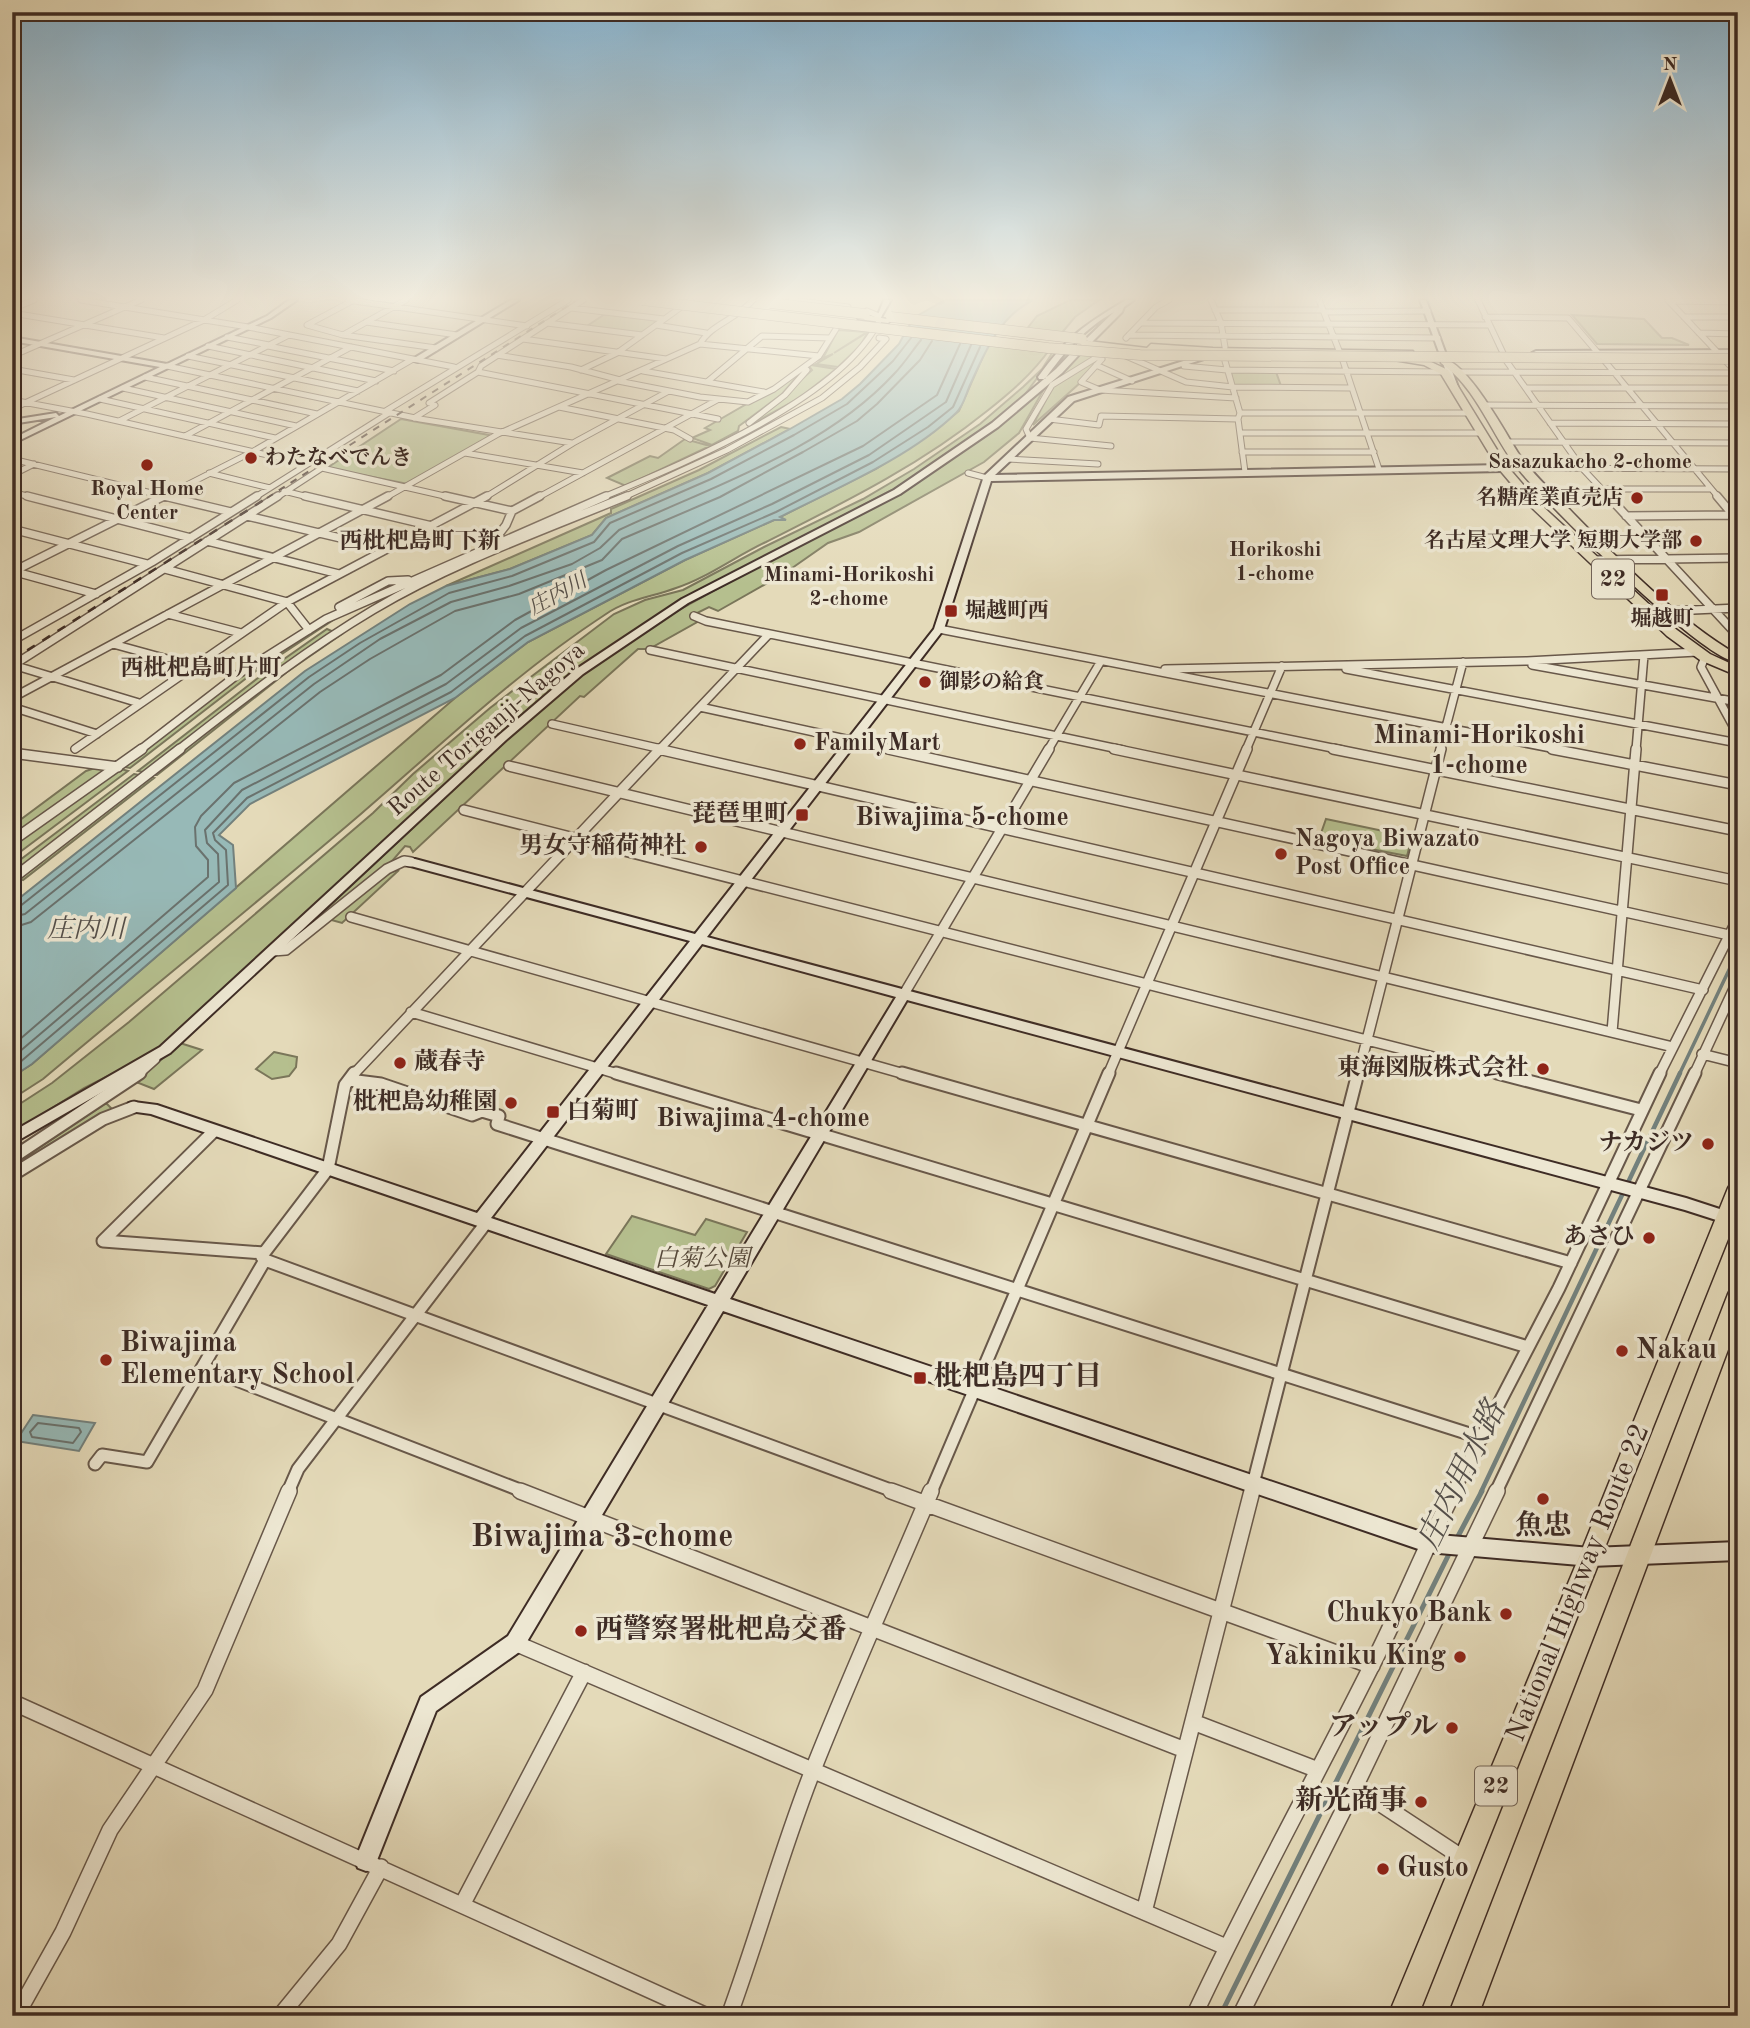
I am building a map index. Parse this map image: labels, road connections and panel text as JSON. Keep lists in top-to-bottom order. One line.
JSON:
{"streets":{"highway":["22","National Highway Route 22"],"street":["Route Toriganji-Nagoya"]},"districts":["Sasazukacho 2-chome","西枇杷島町下新","Horikoshi 1-chome","Minami-Horikoshi 2-chome","西枇杷島町片町","Minami-Horikoshi 1-chome","Biwajima 5-chome","Biwajima 4-chome","Biwajima 3-chome"],"water":["庄内川","庄内用水路"],"parks":["白菊公園"],"places":{"other":["わたなべでんき","Royal Home Center","名糖産業直売店","名古屋文理大学 短期大学部","御影の給食","FamilyMart","男女守稲荷神社","Nagoya Biwazato Post Office","蔵春寺","東海図版株式会社","枇杷島幼稚園","ナカジツ","あさひ","Nakau","Biwajima Elementary School","魚忠","Chukyo Bank","西警察署枇杷島交番","Yakiniku King","アップル","新光商事","Gusto"],"transit":["堀越町","堀越町西","琵琶里町","白菊町","枇杷島四丁目"]},"north":"top"}
